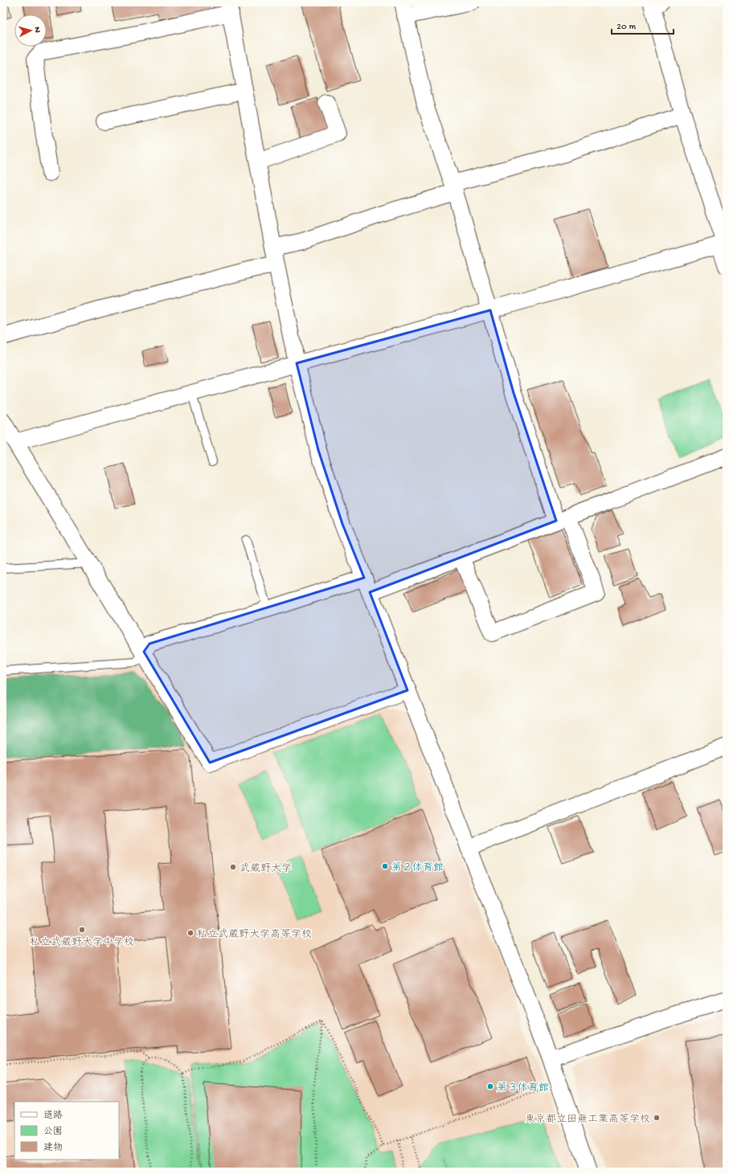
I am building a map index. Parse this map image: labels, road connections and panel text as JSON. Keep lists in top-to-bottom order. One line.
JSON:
{"places":["第２体育館","武蔵野大学","私立武蔵野大学中学校","私立武蔵野大学高等学校","第３体育館","東京都立田無工業高等学校"],"legend":["道路","公園","建物"],"scale_bar":"20 m","north":"right"}
